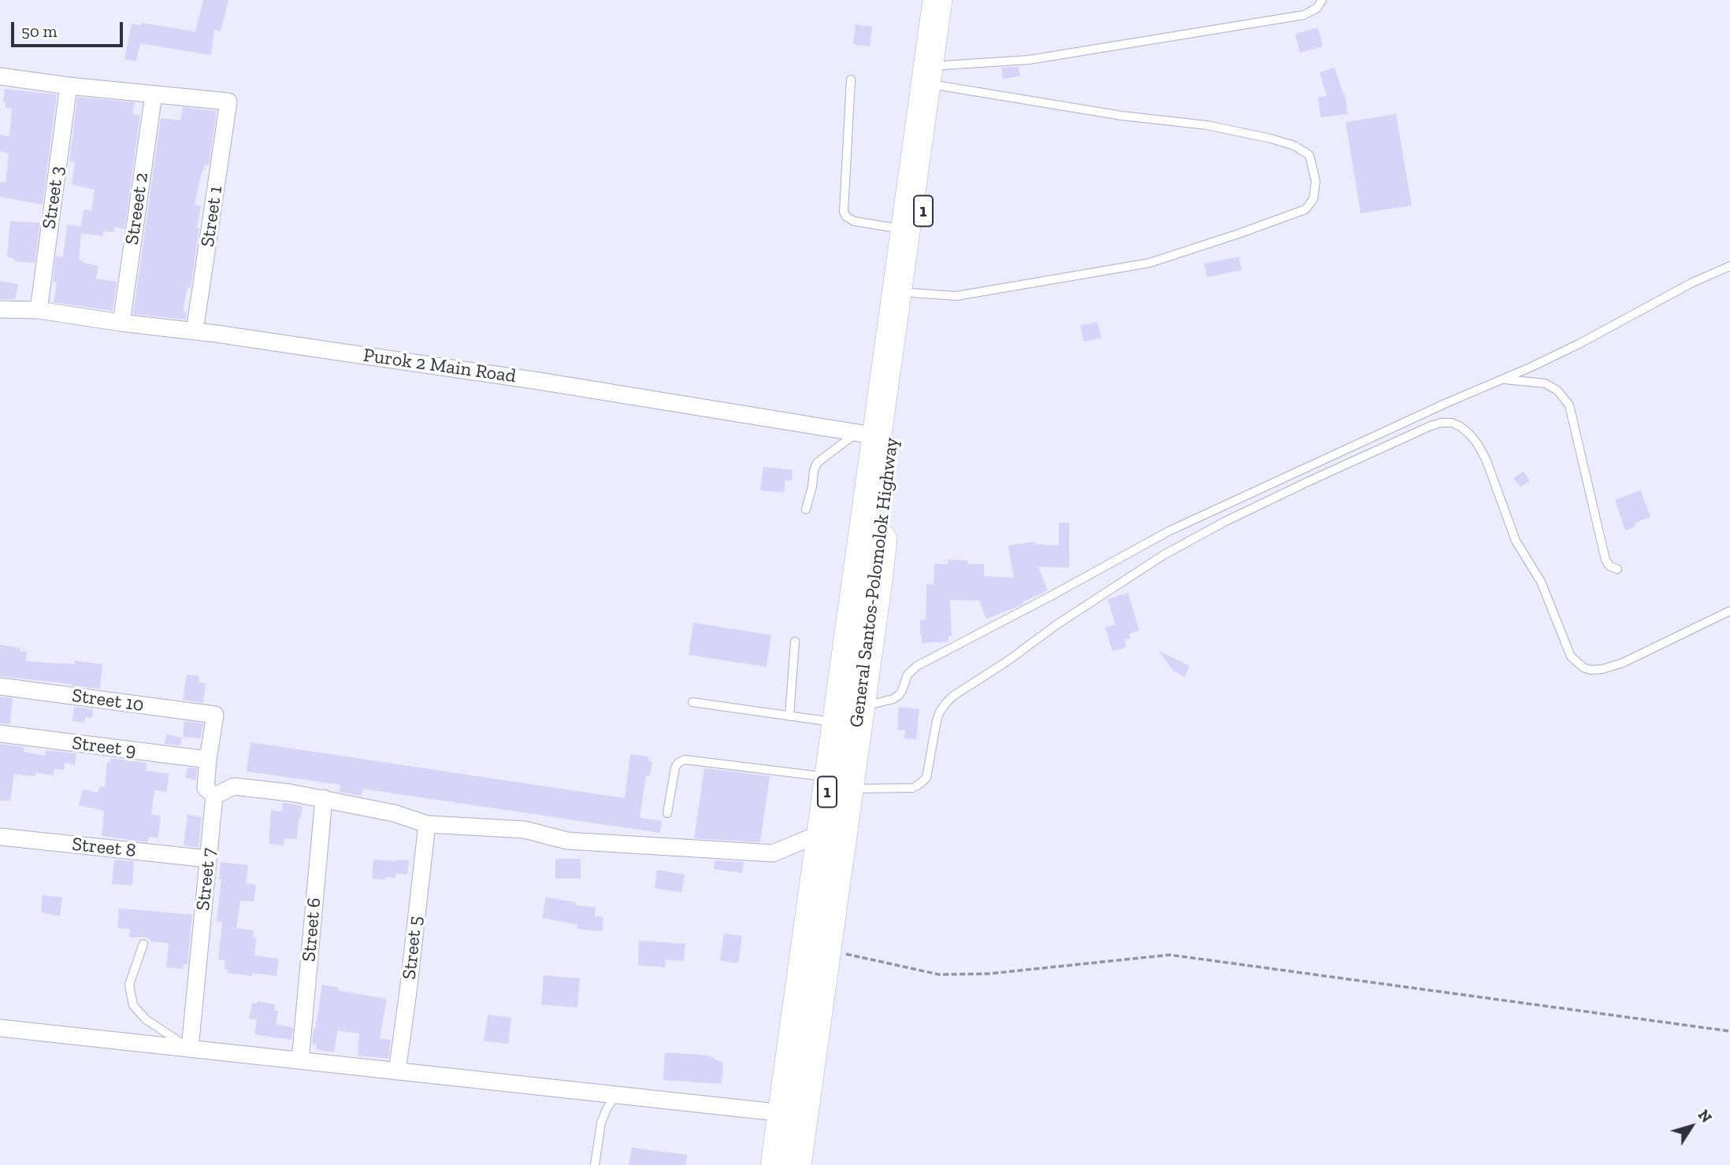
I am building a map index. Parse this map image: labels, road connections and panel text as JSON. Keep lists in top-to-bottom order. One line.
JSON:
{"streets":{"highway":["1","General Santos-Polomolok Highway"],"street":["Street 3","Streeet 2","Street 1","Purok 2 Main Road","Street 10","Street 9","Street 8","Street 7","Street 6","Street 5"]},"crossings":[["Street 3","Purok 2 Main Road"],["Streeet 2","Street 1"],["Streeet 2","Purok 2 Main Road"],["1","Purok 2 Main Road"],["1","General Santos-Polomolok Highway"],["Street 1","Purok 2 Main Road"],["Street 10","Street 7"],["Street 9","Street 7"],["Street 8","Street 7"]],"scale_bar":"50 m","north":"top right"}
